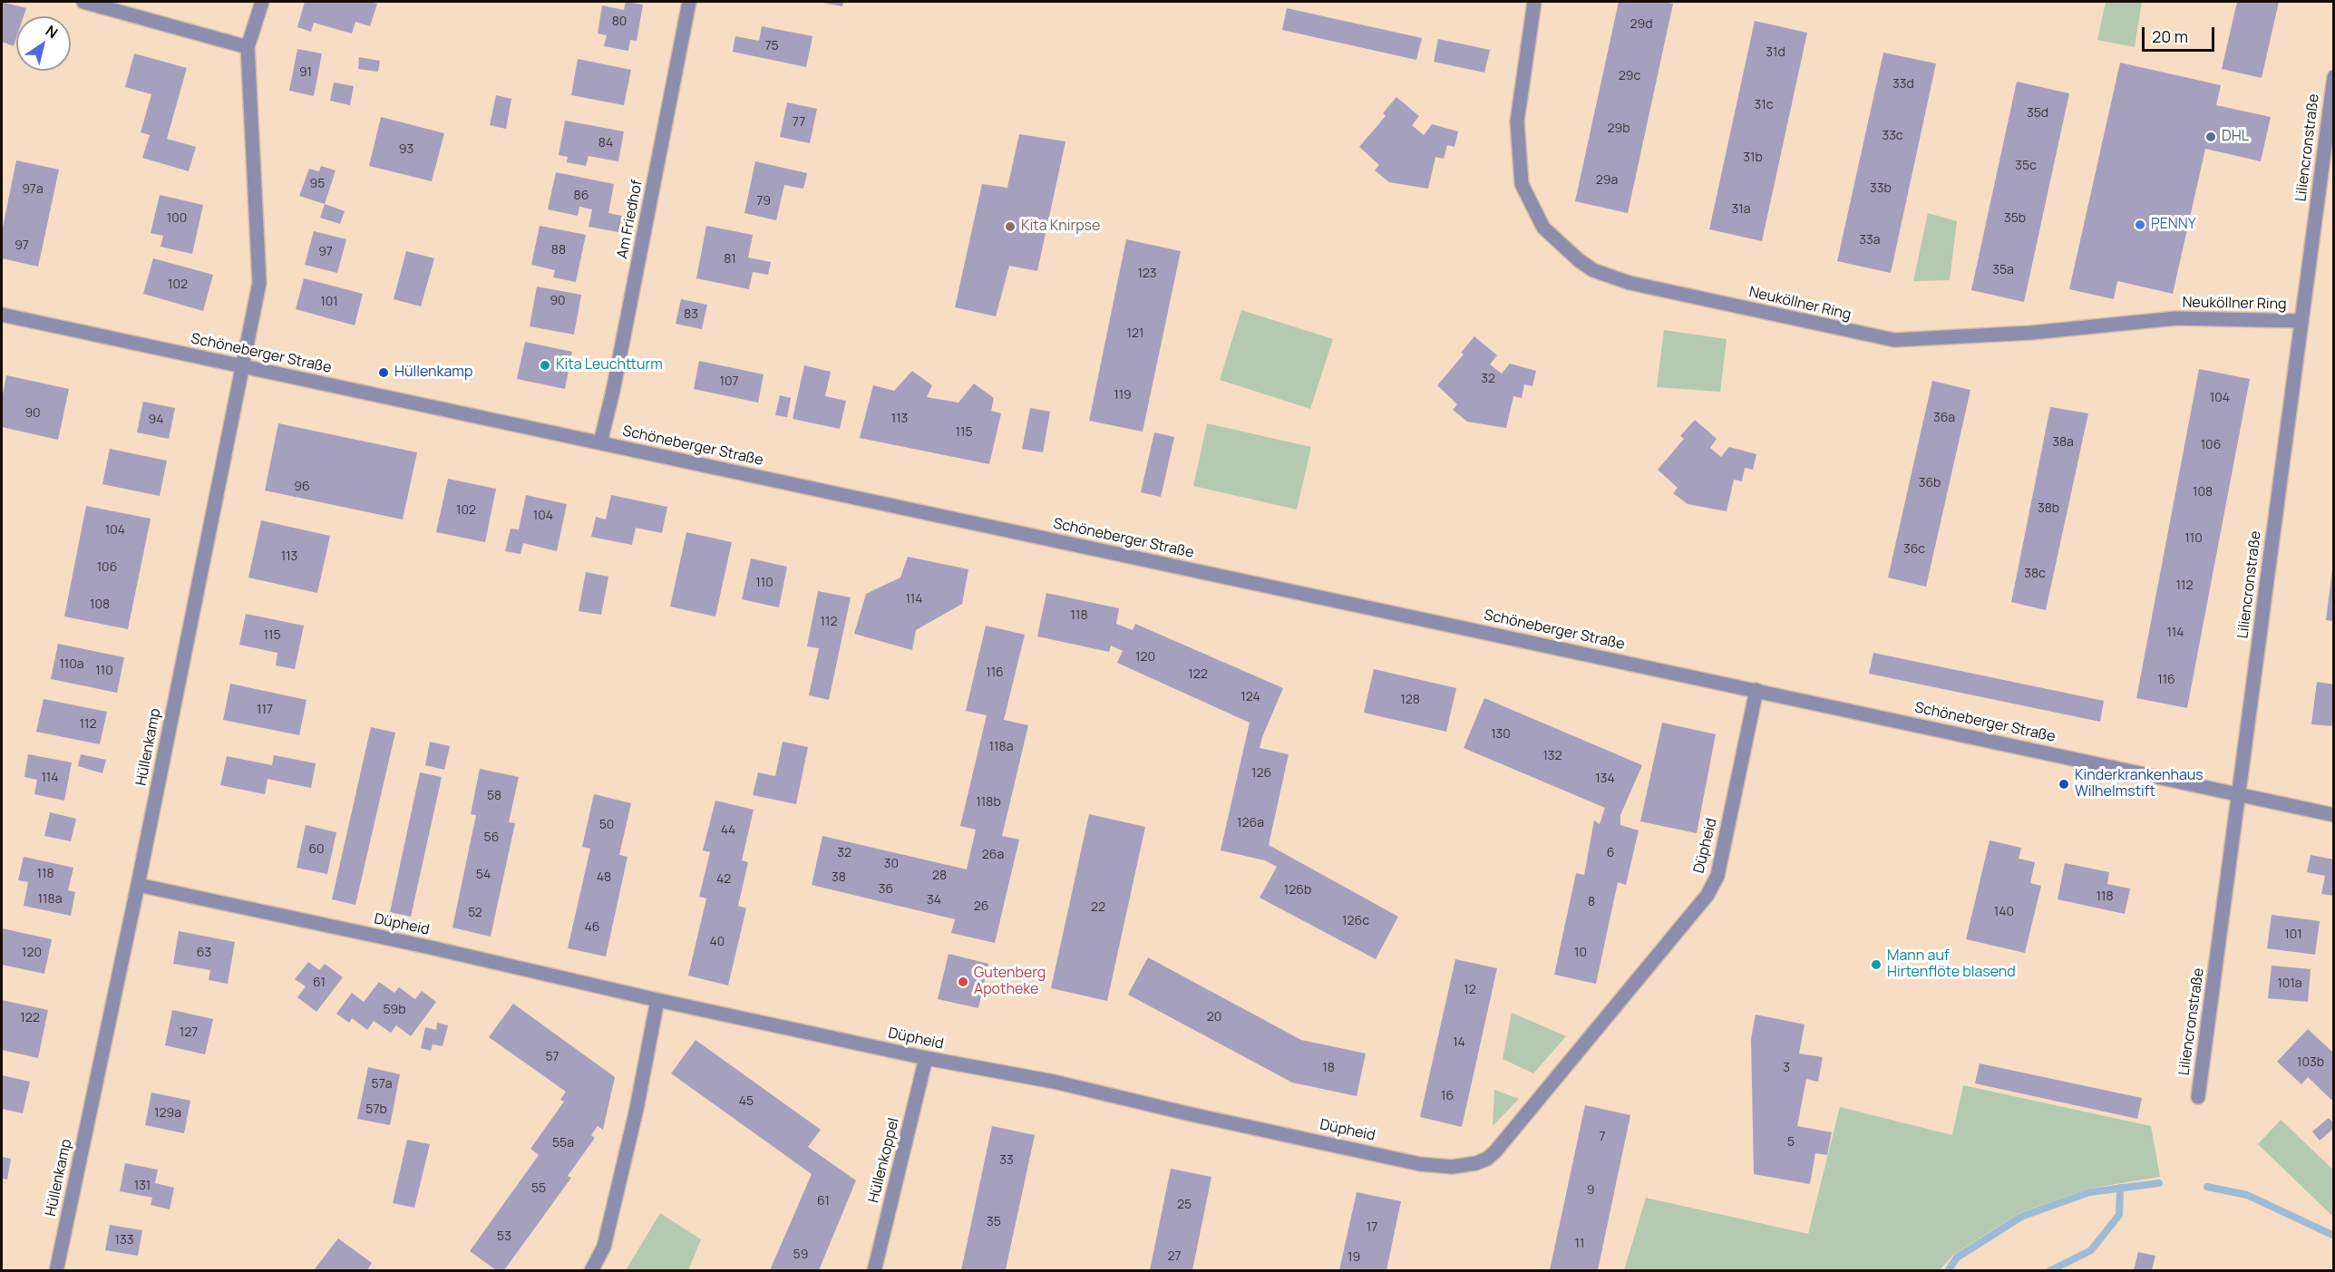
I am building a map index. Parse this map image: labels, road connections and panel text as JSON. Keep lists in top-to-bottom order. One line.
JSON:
{"streets":{"street":["Liliencronstraße","Am Friedhof","Neuköllner Ring","Schöneberger Straße","Hüllenkamp","Düpheid","Hüllenkoppel"]},"crossings":[["Liliencronstraße","Neuköllner Ring"],["Liliencronstraße","Schöneberger Straße"],["Am Friedhof","Schöneberger Straße"],["Schöneberger Straße","Hüllenkamp"],["Schöneberger Straße","Düpheid"],["Hüllenkamp","Düpheid"],["Düpheid","Hüllenkoppel"]],"places":["DHL","PENNY","Kita Knirpse","Kita Leuchtturm","Hüllenkamp","Kinderkrankenhaus Wilhelmstift","Mann auf Hirtenflöte blasend","Gutenberg Apotheke"],"house_numbers":["80","29d","75","31d","91","29c","33d","31c","35d","77","29b","33c","84","93","31b","35c","29a","95","33b","97a","86","79","31a","100","35b","33a","97","88","97","81","35a","123","102","90","101","83","121","32","107","119","104","90","36a","113","94","115","38a","106","36b","96","108","38b","102","104","104","110","36c","113","106","38c","110","112","114","108","118","112","114","115","120","110a","110","116","122","116","124","128","117","112","130","118a","132","126","114","134","58","118b","126a","50","44","56","60","32","6","26a","30","118","54","28","48","38","42","36","126b","118","118a","34","8","26","22","140","52","126c","46","101","40","120","63","10","61","101a","12","59b","20","122","127","14","57","103b","18","3","57a","16","45","57b","129a","7","5","55a","33","131","55","9","61","25","35","17","53","133","11","59","27","19"],"scale_bar":"20 m","north":"top right"}
